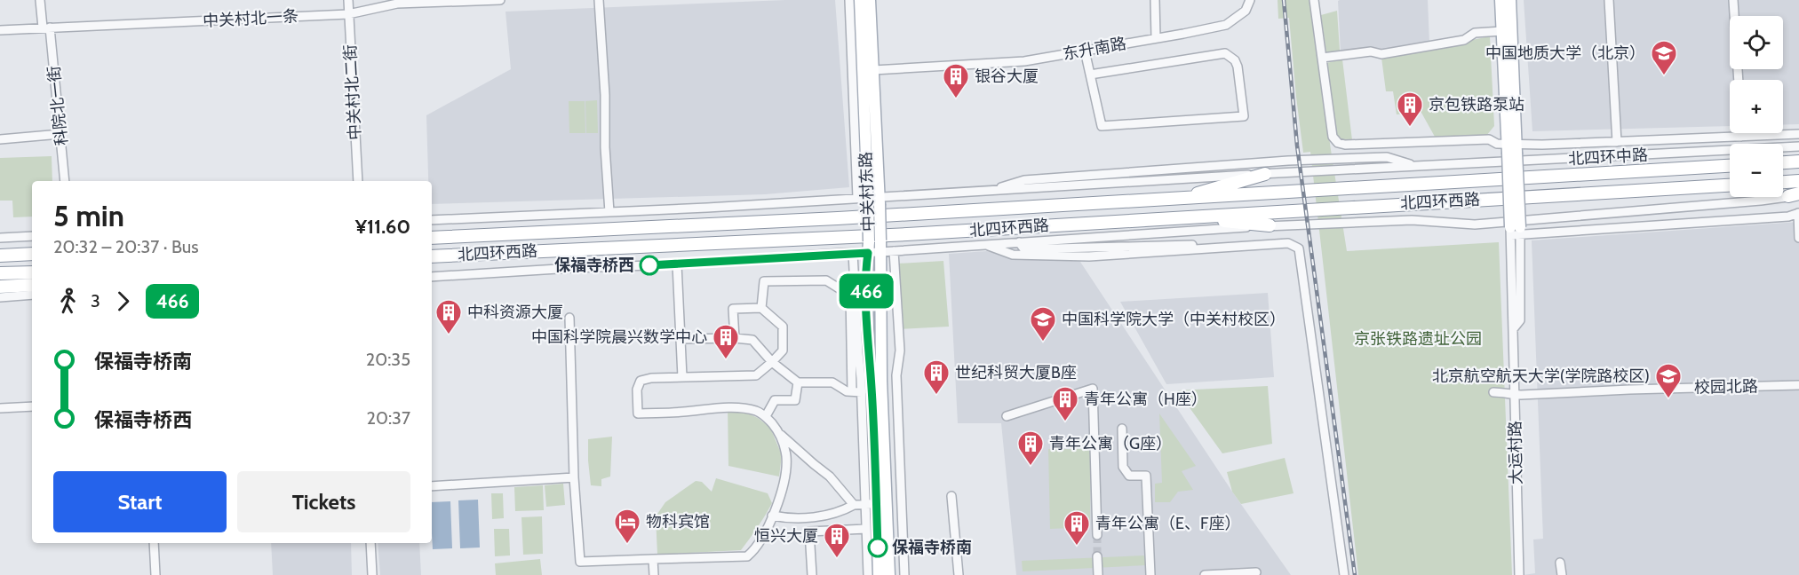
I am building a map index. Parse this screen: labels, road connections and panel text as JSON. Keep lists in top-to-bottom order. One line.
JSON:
{"streets":{"highway":["北四环中路","北四环西路"],"main road":["中关村东路","大运村路"],"street":["中关村北一条","东升南路","中关村北二街","科院北一街","校园北路"]},"crossings":[["中关村北一条","中关村北二街"],["中关村北一条","科院北一街"],["东升南路","中关村东路"],["北四环中路","北四环西路"],["中关村东路","北四环西路"],["校园北路","大运村路"]],"parks":["京张铁路遗址公园"],"places":{"school or university":["中国地质大学（北京）","中国科学院大学（中关村校区）","北京航空航天大学(学院路校区)"],"building":["银谷大厦","京包铁路泵站","中科资源大厦","中国科学院晨兴数学中心","世纪科贸大厦B座","青年公寓（H座）","青年公寓（G座）","青年公寓（E、F座）","恒兴大厦"],"other":["保福寺桥西","保福寺桥南"],"hotel":["物科宾馆"]},"lines":["bus line 466"],"page":{"on_map":"466","map_buttons":["+","−"],"heading":["5 min","20:32 – 20:37 · Bus","¥11.60"],"legs":["3","466"],"list":[{"name":"保福寺桥南","value":"20:35"},{"name":"保福寺桥西","value":"20:37"}],"buttons":["Start","Tickets"]}}
